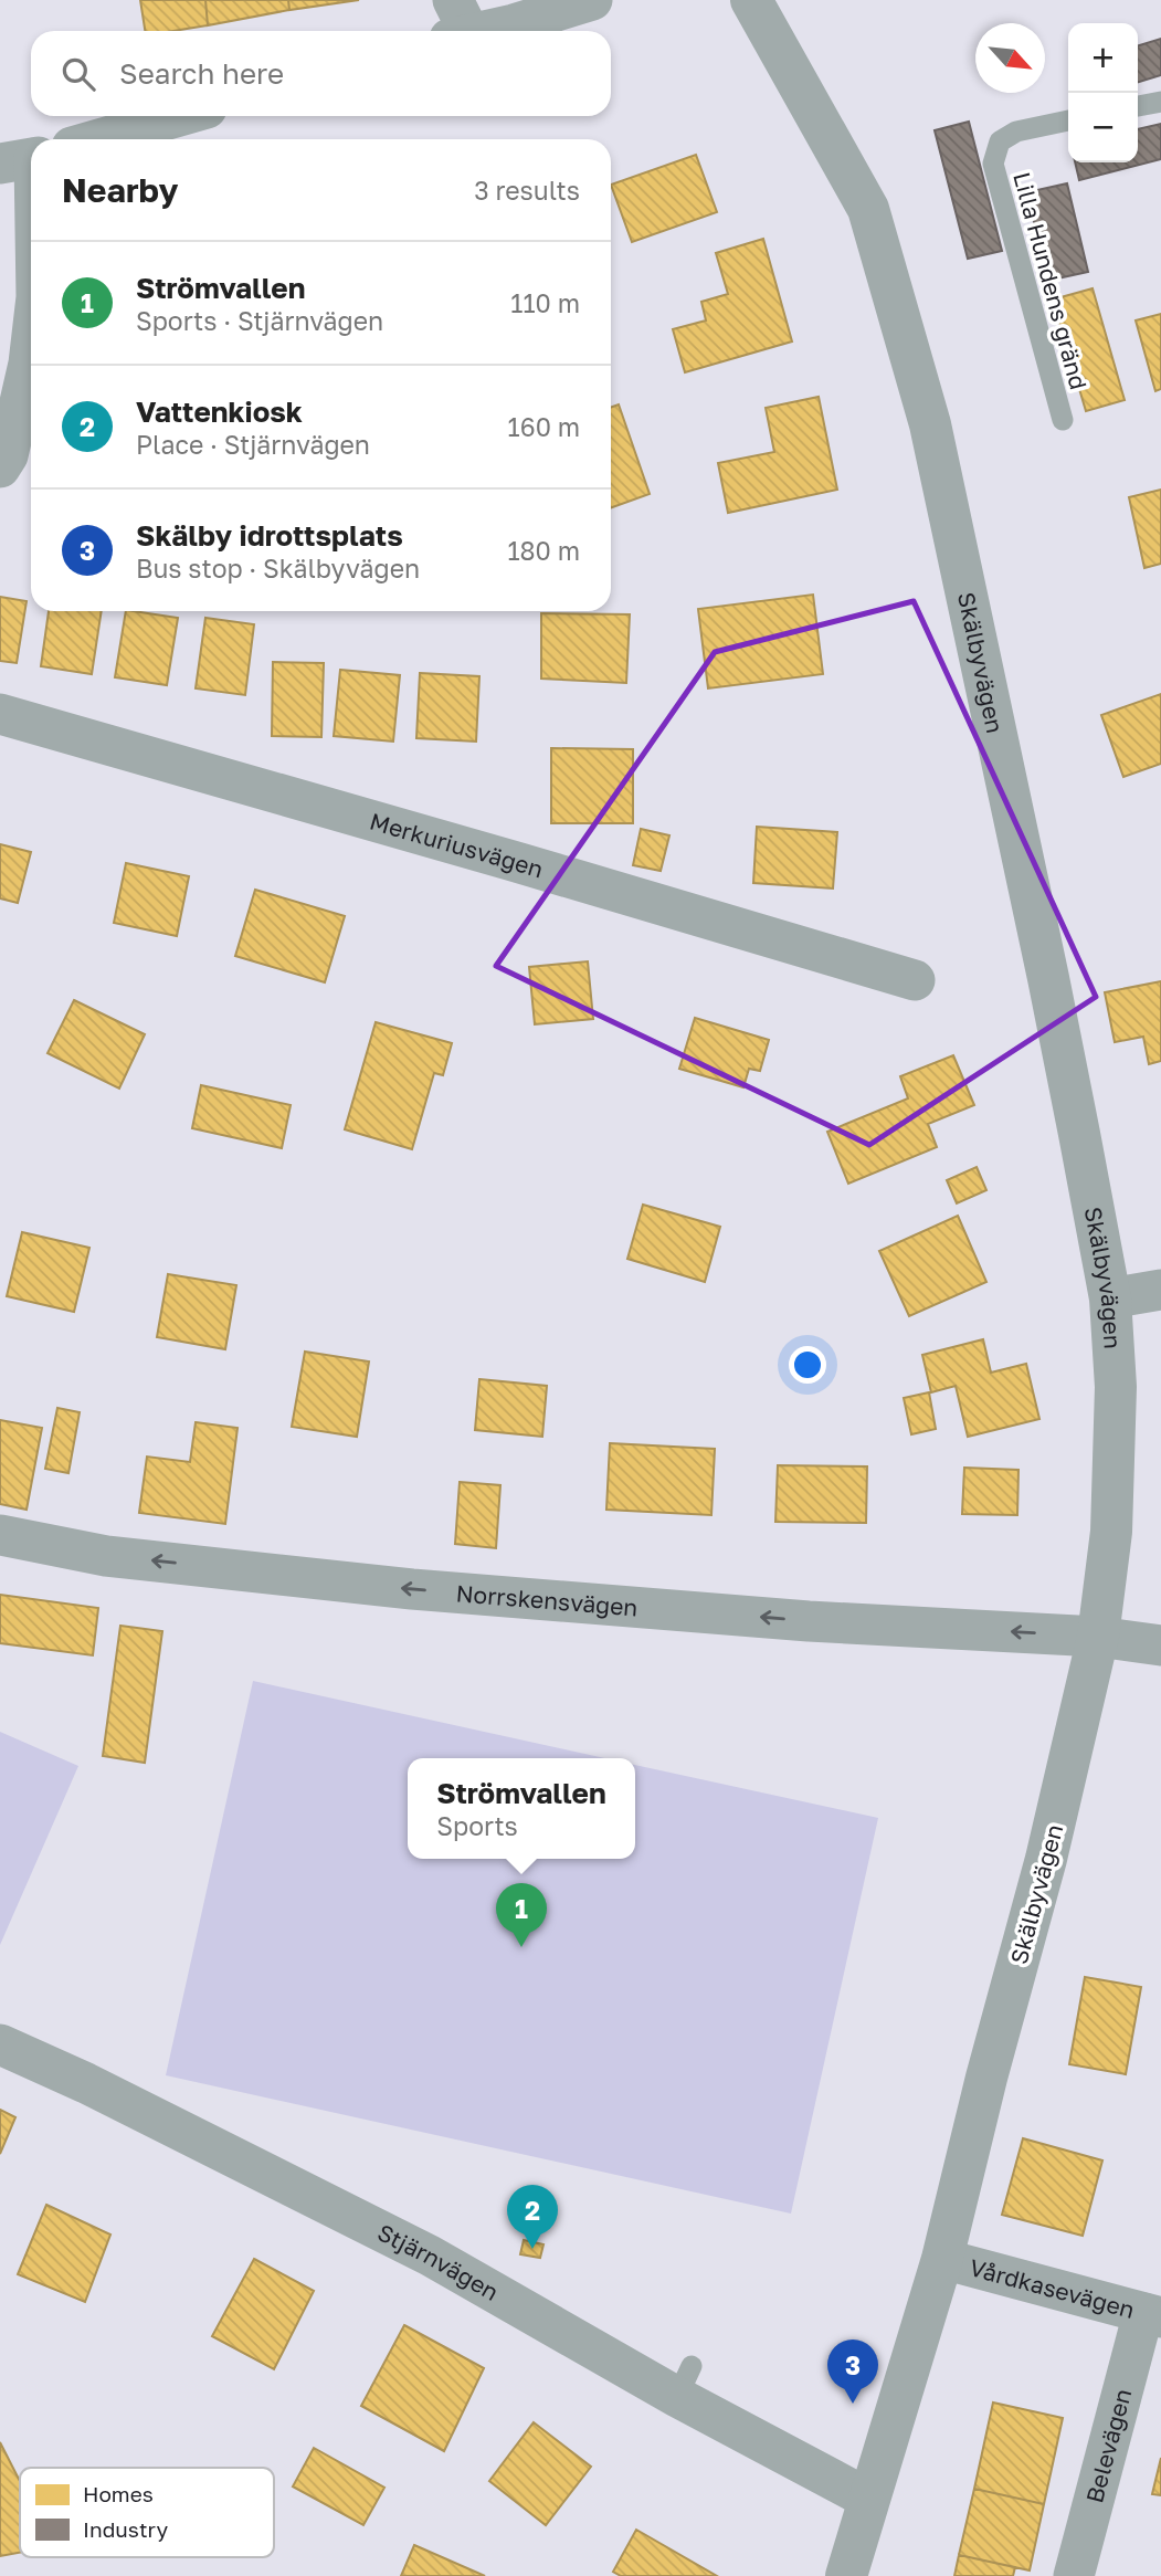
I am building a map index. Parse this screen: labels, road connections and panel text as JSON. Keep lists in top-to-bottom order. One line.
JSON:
{"streets":{"street":["Skälbyvägen","Merkuriusvägen","Norrskensvägen","Stjärnvägen","Vårdkasevägen","Belevägen"],"lane":["Lilla Hundens gränd"]},"crossings":[["Skälbyvägen","Norrskensvägen"],["Skälbyvägen","Stjärnvägen"],["Skälbyvägen","Vårdkasevägen"],["Vårdkasevägen","Belevägen"]],"one_way":["Norrskensvägen"],"legend":["Homes","Industry"],"north":"bottom right","page":{"map_buttons":["+","−"],"search":"Search here","heading":["Nearby","3 results"],"list":[{"mark":"1","name":"Strömvallen","note":"Sports · Stjärnvägen","value":"110 m"},{"mark":"2","name":"Vattenkiosk","note":"Place · Stjärnvägen","value":"160 m"},{"mark":"3","name":"Skälby idrottsplats","note":"Bus stop · Skälbyvägen","value":"180 m"}],"popup":["Strömvallen","Sports"],"pins":["1","2","3"]}}
